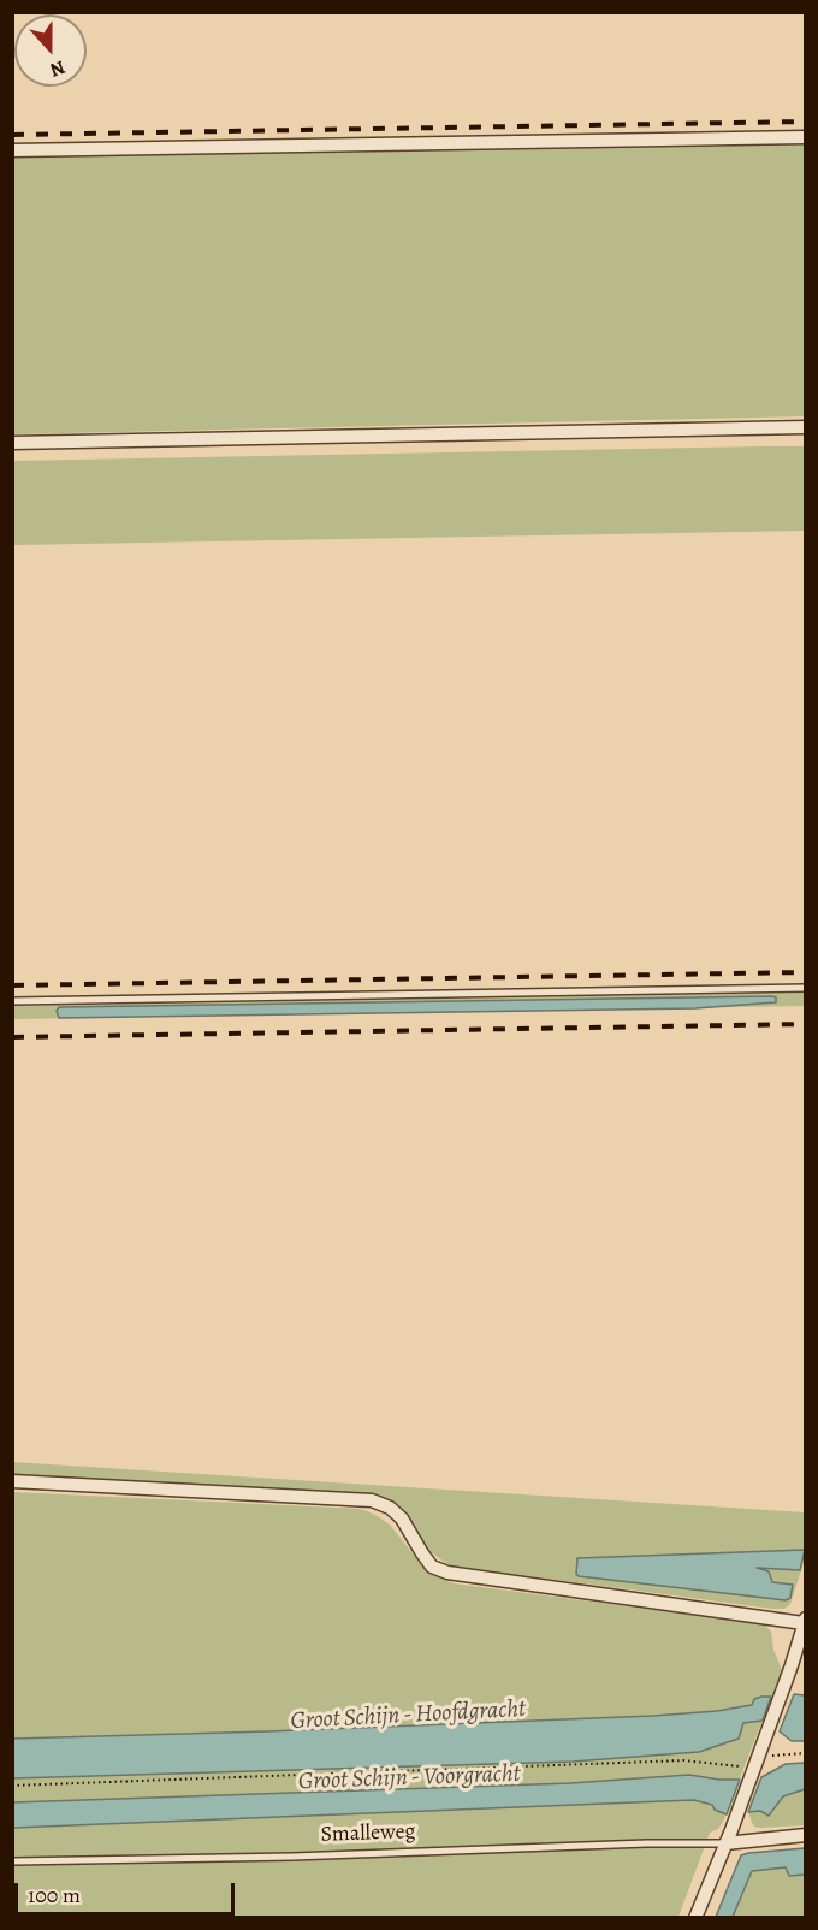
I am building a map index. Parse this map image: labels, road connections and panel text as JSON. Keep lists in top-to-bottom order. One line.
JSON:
{"streets":{"lane":["Smalleweg"]},"water":["Groot Schijn - Hoofdgracht","Groot Schijn - Voorgracht"],"scale_bar":"100 m","north":"bottom"}
